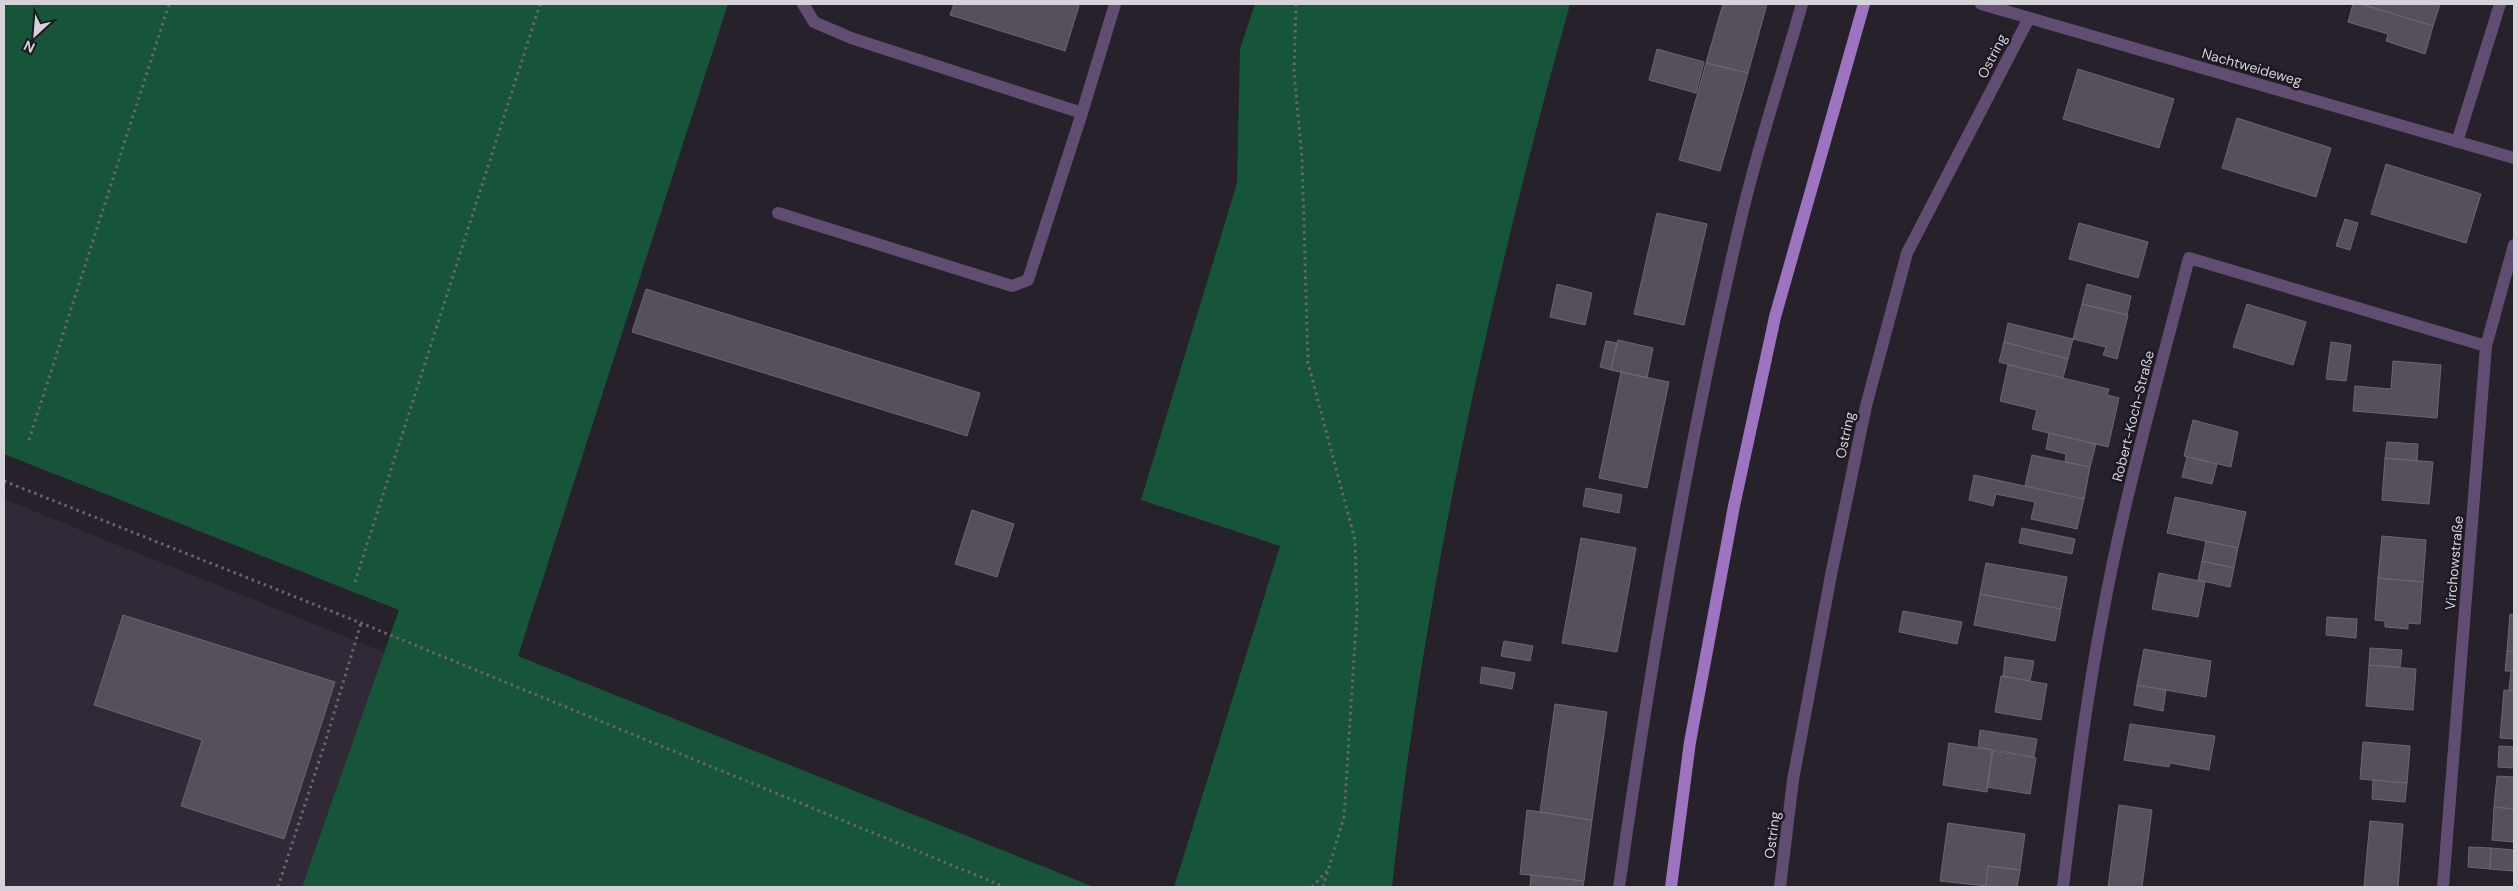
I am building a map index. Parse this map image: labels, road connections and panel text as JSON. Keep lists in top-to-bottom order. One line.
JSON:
{"streets":{"street":["Ostring","Nachtweideweg","Robert-Koch-Straße","Virchowstraße"]},"crossings":[["Ostring","Nachtweideweg"],["Robert-Koch-Straße","Virchowstraße"]],"north":"bottom left"}
